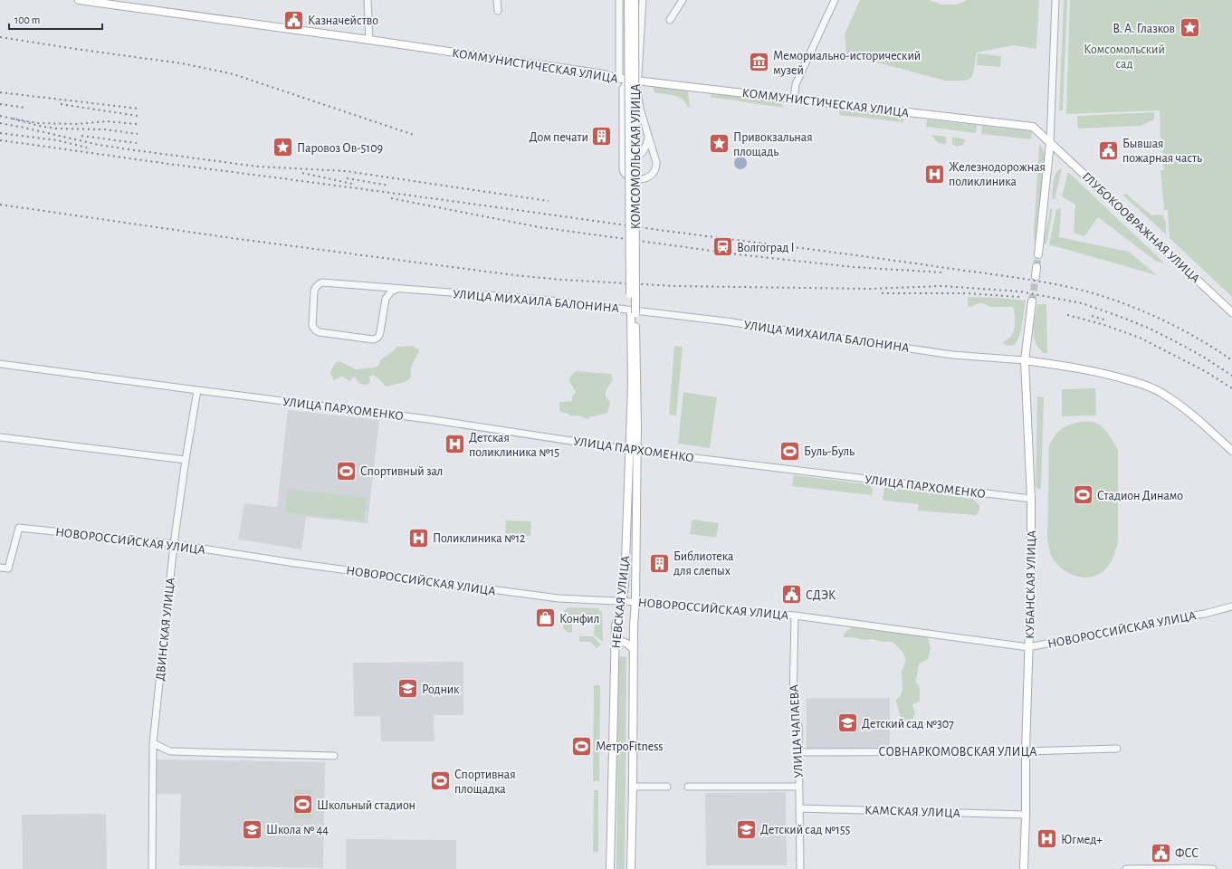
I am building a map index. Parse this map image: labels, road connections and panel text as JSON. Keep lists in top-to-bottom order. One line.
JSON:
{"streets":{"main road":["КОММУНИСТИЧЕСКАЯ УЛИЦА","КОМСОМОЛЬСКАЯ УЛИЦА","ГЛУБОКООВРАЖНАЯ УЛИЦА","УЛИЦА МИХАИЛА БАЛОНИНА","КУБАНСКАЯ УЛИЦА","НЕВСКАЯ УЛИЦА"],"street":["УЛИЦА ПАРХОМЕНКО","НОВОРОССИЙСКАЯ УЛИЦА","ДВИНСКАЯ УЛИЦА","УЛИЦА ЧАПАЕВА","СОВНАРКОМОВСКАЯ УЛИЦА","КАМСКАЯ УЛИЦА"]},"crossings":[["КОММУНИСТИЧЕСКАЯ УЛИЦА","ГЛУБОКООВРАЖНАЯ УЛИЦА"],["КОМСОМОЛЬСКАЯ УЛИЦА","НЕВСКАЯ УЛИЦА"],["УЛИЦА МИХАИЛА БАЛОНИНА","КУБАНСКАЯ УЛИЦА"],["УЛИЦА ПАРХОМЕНКО","КУБАНСКАЯ УЛИЦА"],["УЛИЦА ПАРХОМЕНКО","НЕВСКАЯ УЛИЦА"],["УЛИЦА ПАРХОМЕНКО","ДВИНСКАЯ УЛИЦА"],["НОВОРОССИЙСКАЯ УЛИЦА","КУБАНСКАЯ УЛИЦА"],["НОВОРОССИЙСКАЯ УЛИЦА","НЕВСКАЯ УЛИЦА"],["НОВОРОССИЙСКАЯ УЛИЦА","ДВИНСКАЯ УЛИЦА"],["НОВОРОССИЙСКАЯ УЛИЦА","УЛИЦА ЧАПАЕВА"],["КУБАНСКАЯ УЛИЦА","СОВНАРКОМОВСКАЯ УЛИЦА"],["КУБАНСКАЯ УЛИЦА","КАМСКАЯ УЛИЦА"],["УЛИЦА ЧАПАЕВА","СОВНАРКОМОВСКАЯ УЛИЦА"],["УЛИЦА ЧАПАЕВА","КАМСКАЯ УЛИЦА"]],"parks":["Комсомольский сад"],"places":{"public building":["Казначейство","Бывшая пожарная часть","СДЭК","ФСС"],"place":["В. А. Глазков","Привокзальная площадь","Паровоз Ов-5109"],"museum":["Мемориально-исторический музей"],"building":["Дом печати","Библиотека для слепых"],"hospital":["Железнодорожная поликлиника","Детская поликлиника №15","Поликлиника №12","Югмед+"],"station":["Волгоград I"],"sports":["Буль-Буль","Спортивный зал","Стадион Динамо","МетроFitness","Спортивная площадка","Школьный стадион"],"shop":["Конфил"],"school or university":["Родник","Детский сад №307","Школа № 44","Детский сад №155"]},"scale_bar":"100 m"}
